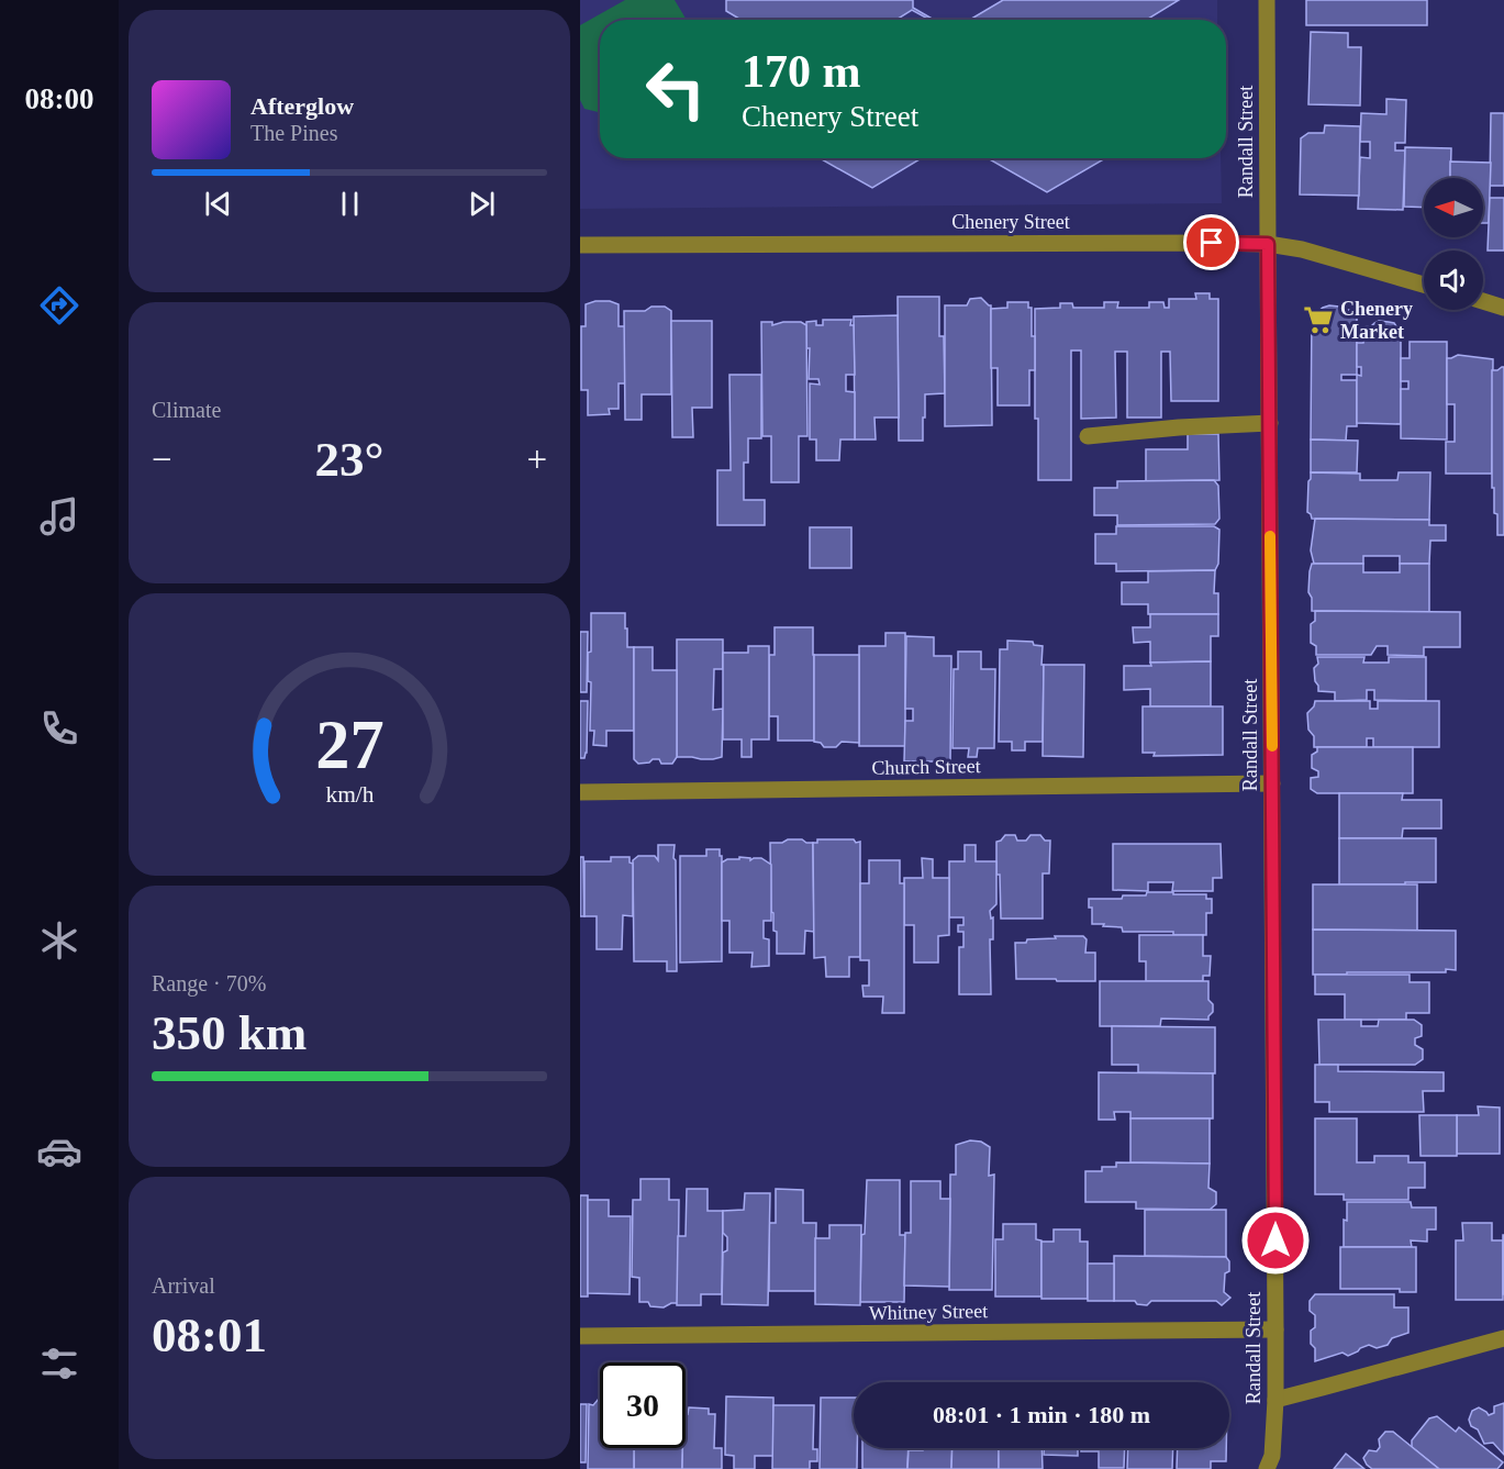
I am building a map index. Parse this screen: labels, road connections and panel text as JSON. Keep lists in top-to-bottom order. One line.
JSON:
{"streets":{"street":["Randall Street","Chenery Street","Church Street","Whitney Street"]},"crossings":[["Randall Street","Chenery Street"],["Randall Street","Church Street"],["Randall Street","Whitney Street"]],"places":{"supermarket":["Chenery Market"]},"north":"left","page":{"tabs":"08:00","turn":["170 m","Chenery Street"],"song":["Afterglow","The Pines"],"tile":["Climate",["Range · 70%","350 km"],["Arrival","08:01"]],"heat":["−","23°","+"],"limit":"30","trip":"08:01 · 1 min · 180 m","gauge":["27","km/h"]}}
